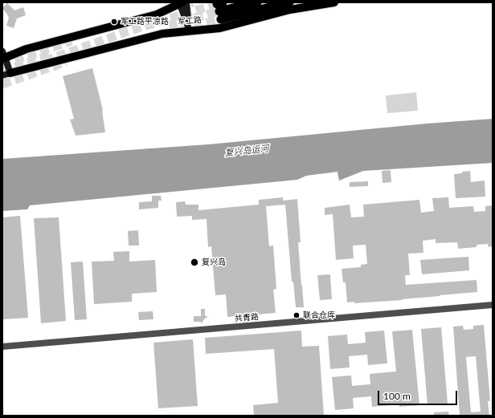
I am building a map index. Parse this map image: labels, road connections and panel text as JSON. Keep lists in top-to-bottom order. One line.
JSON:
{"streets":{"main road":["军工路"],"street":["共青路"]},"water":["复兴岛运河"],"places":["军工路平凉路","复兴岛","联合仓库"],"scale_bar":"100 m"}
